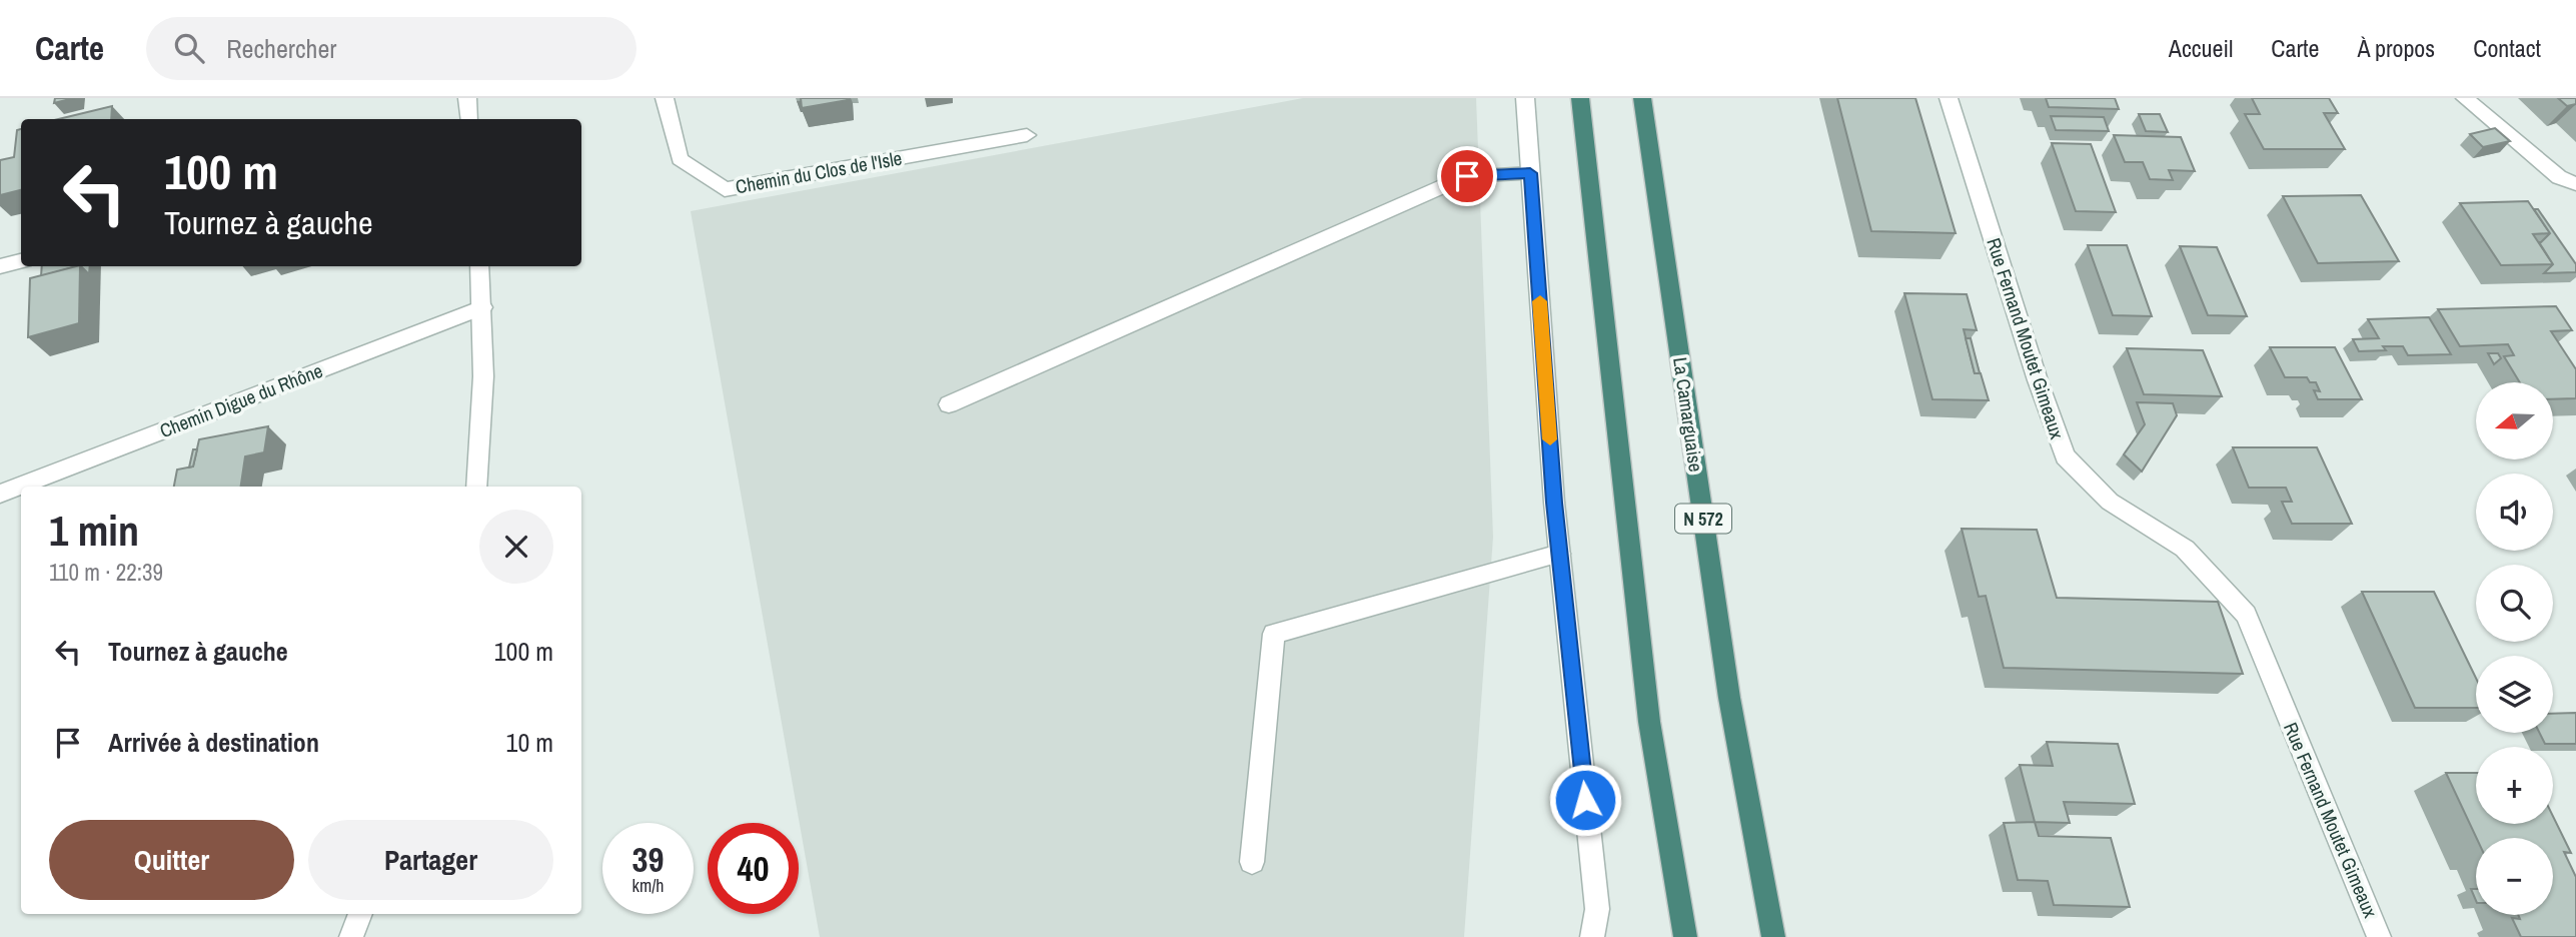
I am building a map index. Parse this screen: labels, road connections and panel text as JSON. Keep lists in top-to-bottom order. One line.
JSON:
{"streets":{"highway":["La Camarguaise","N 572"],"street":["Chemin du Clos de l'Isle","Rue Fernand Moutet Gimeaux","Chemin Digue du Rhône"]},"north":"left","page":{"header":"Carte","search":"Rechercher","nav":["Accueil","Carte","À propos","Contact"],"turn":["100 m","Tournez à gauche"],"map_buttons":["+","−"],"heading":["1 min","110 m · 22:39"],"list":[{"name":"Tournez à gauche","value":"100 m"},{"name":"Arrivée à destination","value":"10 m"}],"buttons":["Quitter","Partager"],"speed":"39 km/h","limit":"40"}}
